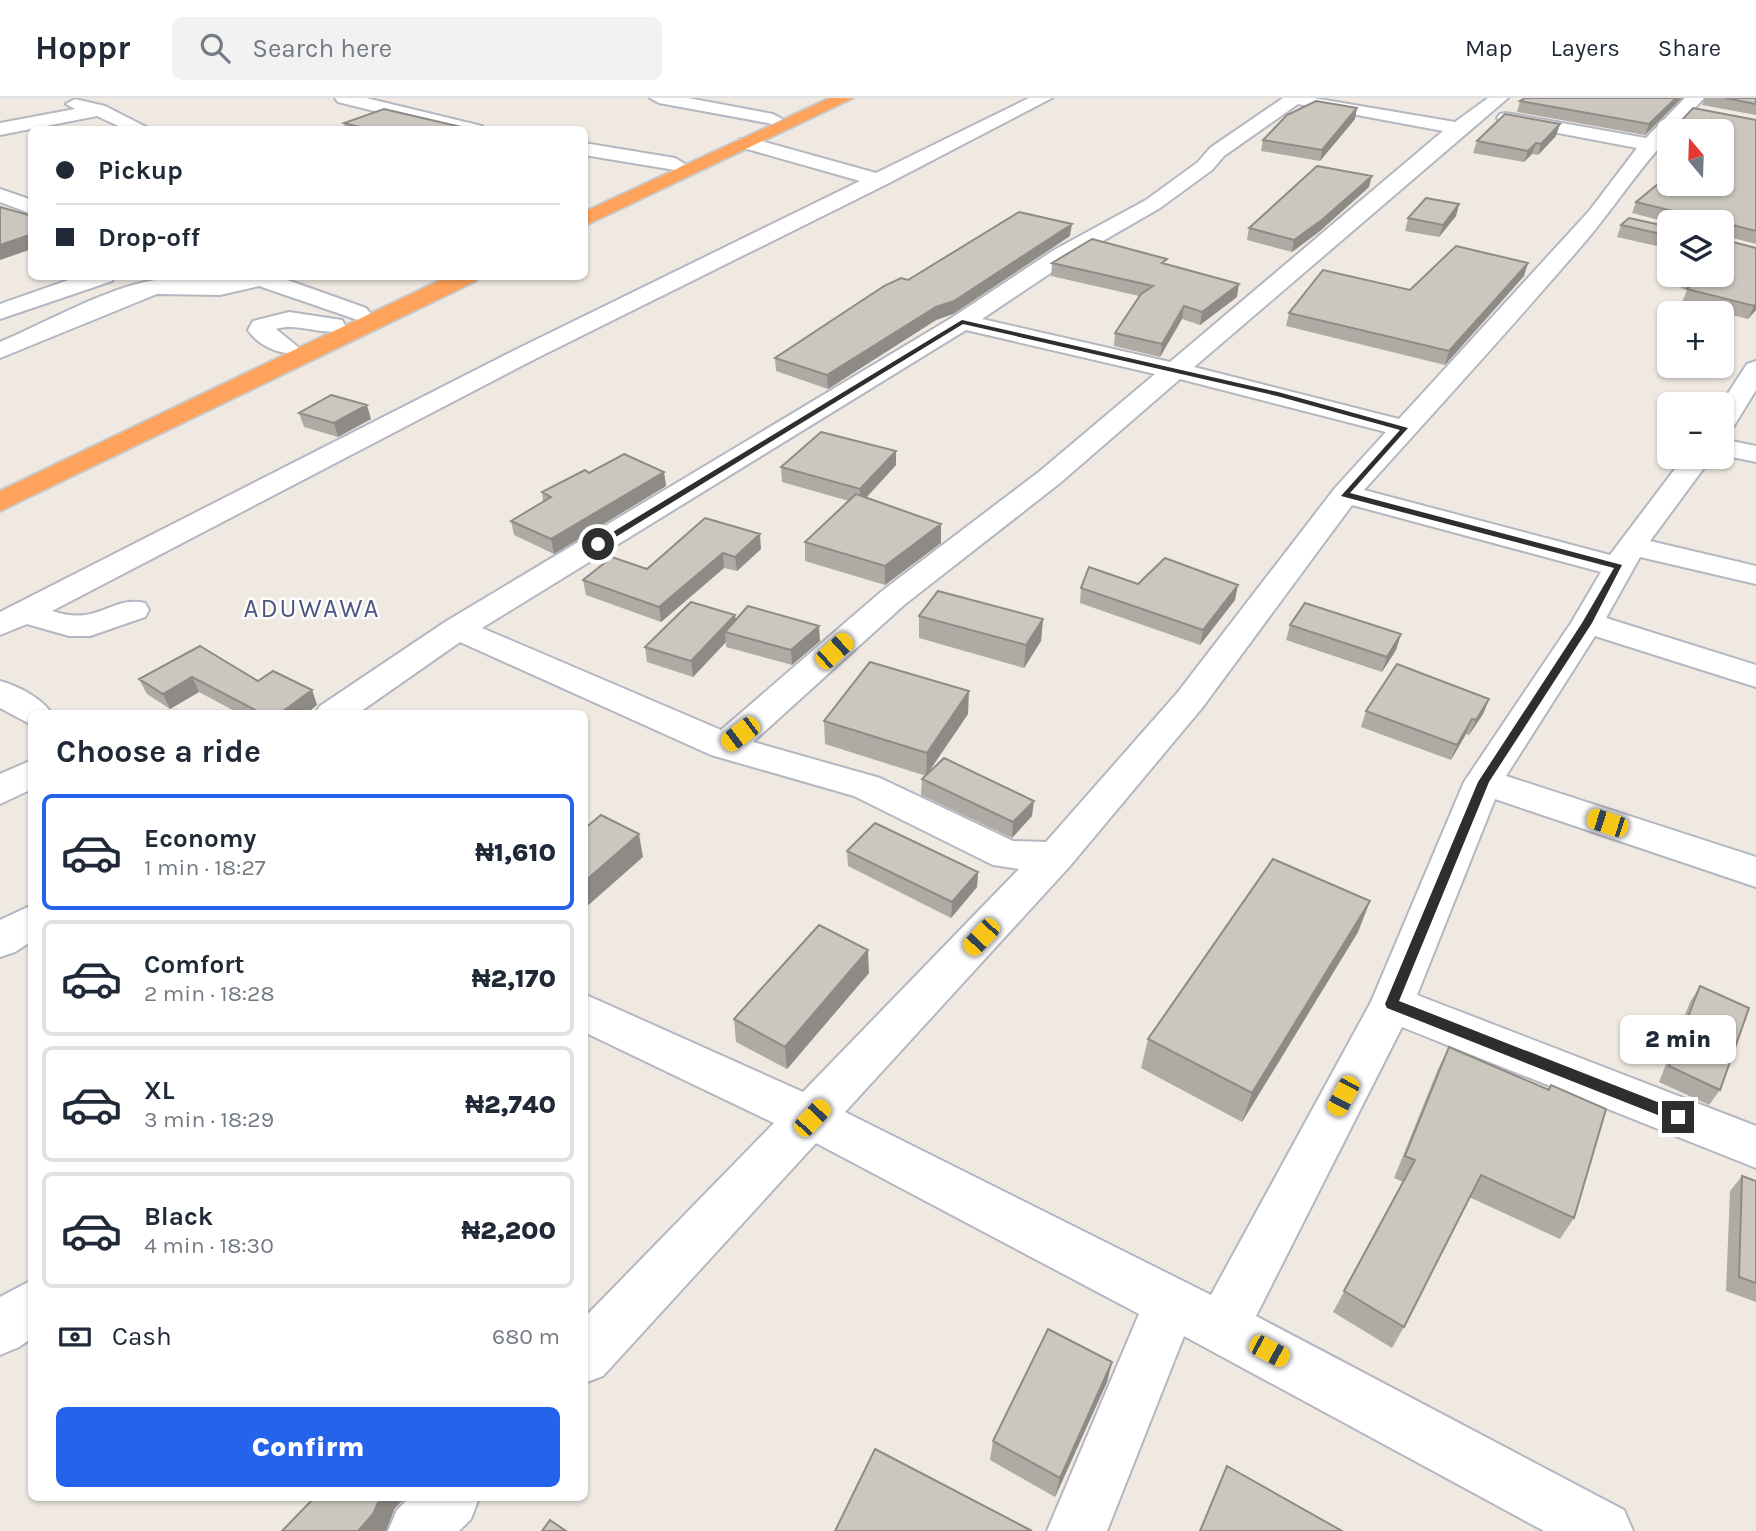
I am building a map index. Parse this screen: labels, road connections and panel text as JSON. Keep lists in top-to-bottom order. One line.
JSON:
{"districts":["ADUWAWA"],"north":"top","page":{"header":"Hoppr","search":"Search here","nav":["Map","Layers","Share"],"map_buttons":["+","−"],"banner":["Pickup","Drop-off"],"heading":"Choose a ride","list":[{"name":"Economy","note":"1 min · 18:27","value":"₦1,610"},{"name":"Comfort","note":"2 min · 18:28","value":"₦2,170"},{"name":"XL","note":"3 min · 18:29","value":"₦2,740"},{"name":"Black","note":"4 min · 18:30","value":"₦2,200"}],"bubble":"2 min","pay":["Cash","680 m"],"buttons":"Confirm"}}
